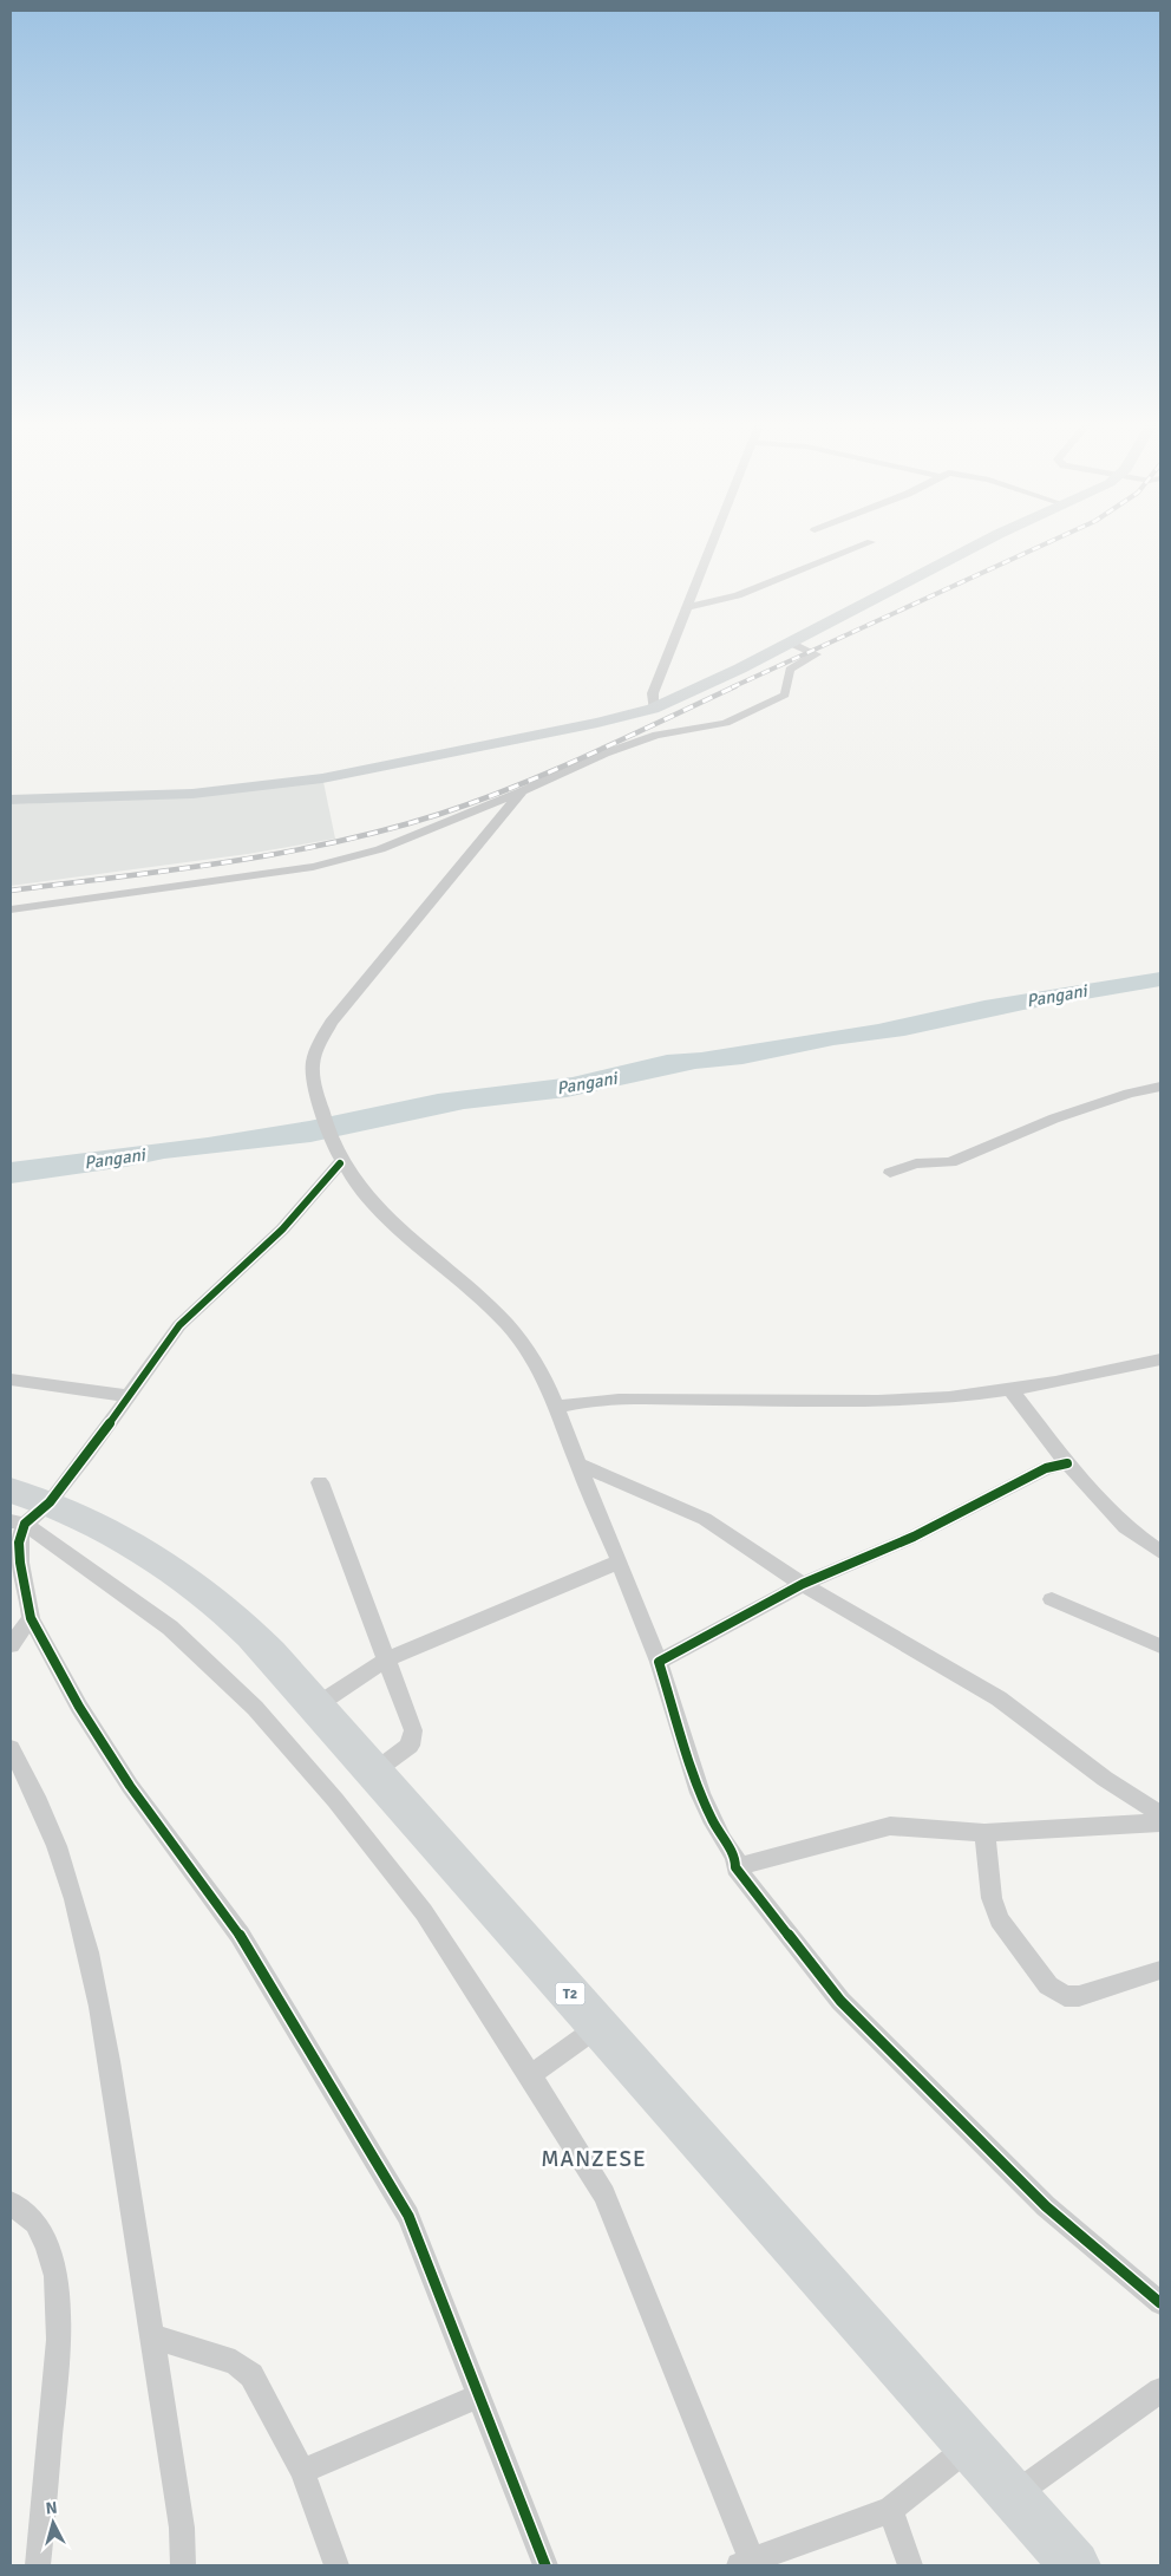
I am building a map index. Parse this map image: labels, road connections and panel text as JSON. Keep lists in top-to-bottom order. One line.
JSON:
{"streets":{"highway":["T2"]},"districts":["MANZESE"],"water":["Pangani"],"north":"top"}
